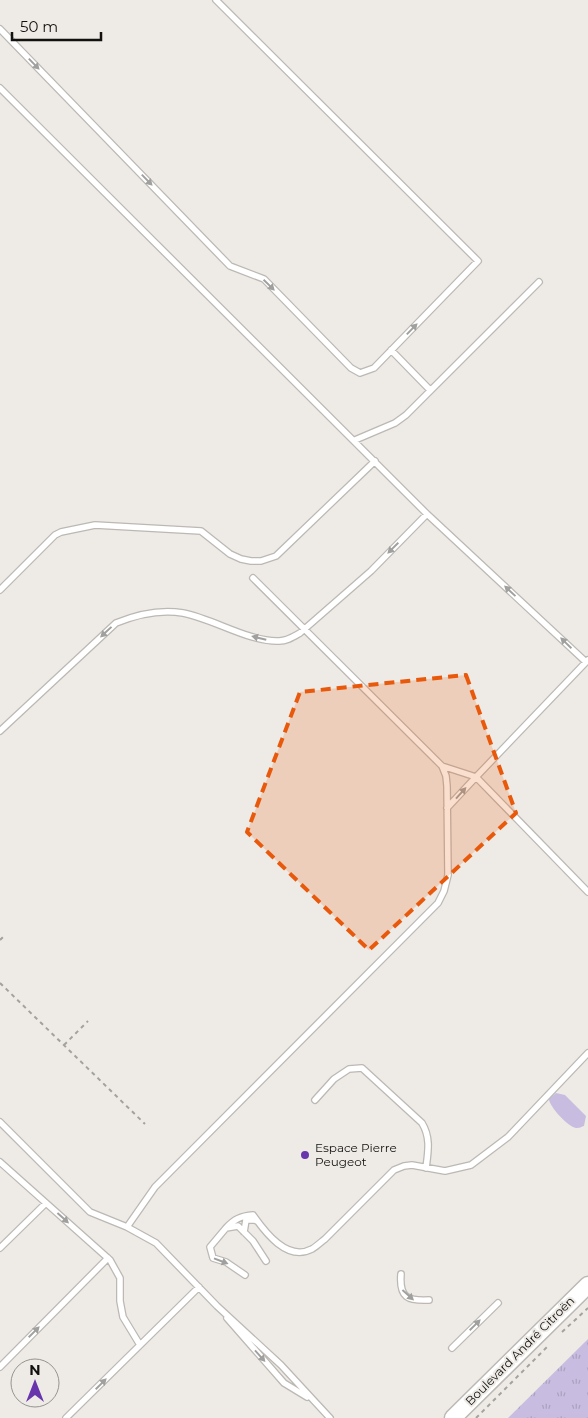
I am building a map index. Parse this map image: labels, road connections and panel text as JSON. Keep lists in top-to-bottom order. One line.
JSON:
{"streets":{"main road":["Boulevard André Citroën"]},"places":["Espace Pierre Peugeot"],"scale_bar":"50 m","north":"top"}
